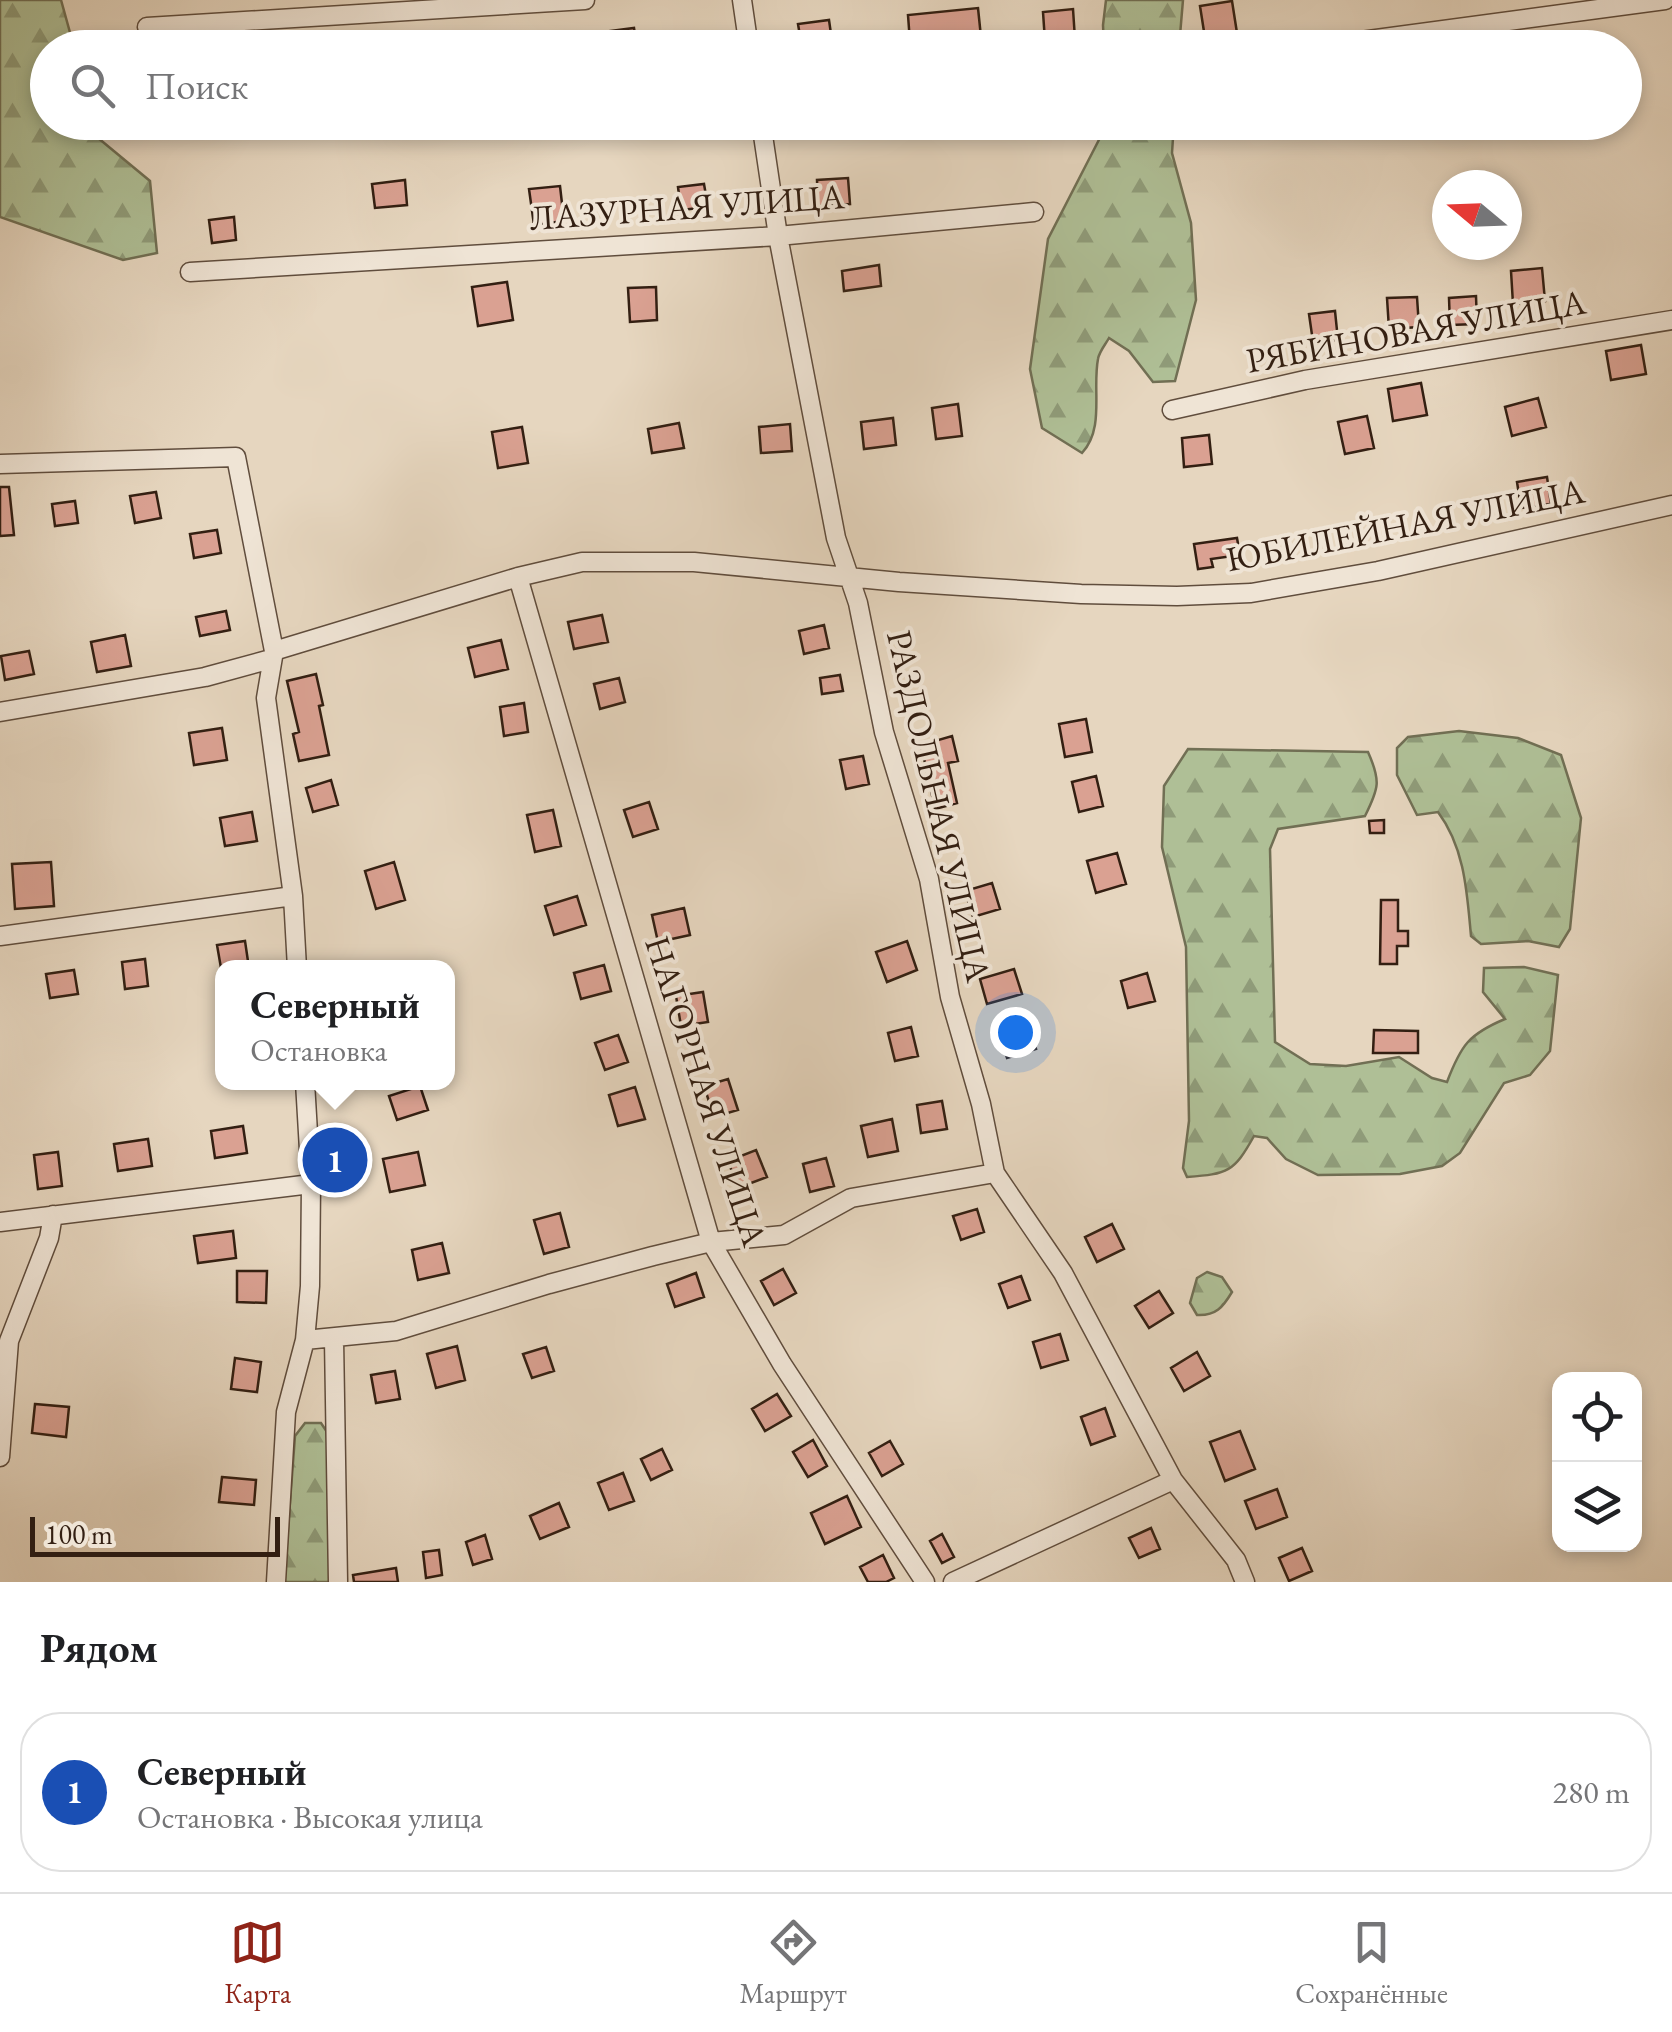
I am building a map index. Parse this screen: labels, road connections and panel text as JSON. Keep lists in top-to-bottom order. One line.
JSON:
{"streets":{"street":["ЛАЗУРНАЯ УЛИЦА","РЯБИНОВАЯ УЛИЦА","ЮБИЛЕЙНАЯ УЛИЦА","РАЗДОЛЬНАЯ УЛИЦА","НАГОРНАЯ УЛИЦА"]},"crossings":[["ЛАЗУРНАЯ УЛИЦА","РАЗДОЛЬНАЯ УЛИЦА"],["ЮБИЛЕЙНАЯ УЛИЦА","РАЗДОЛЬНАЯ УЛИЦА"],["ЮБИЛЕЙНАЯ УЛИЦА","НАГОРНАЯ УЛИЦА"]],"scale_bar":"100 m","north":"left","page":{"search":"Поиск","popup":["Северный","Остановка"],"pins":"1","scale":"100 m","heading":"Рядом","list":[{"mark":"1","name":"Северный","note":"Остановка · Высокая улица","value":"280 m"}],"nav":["Карта","Маршрут","Сохранённые"]}}
